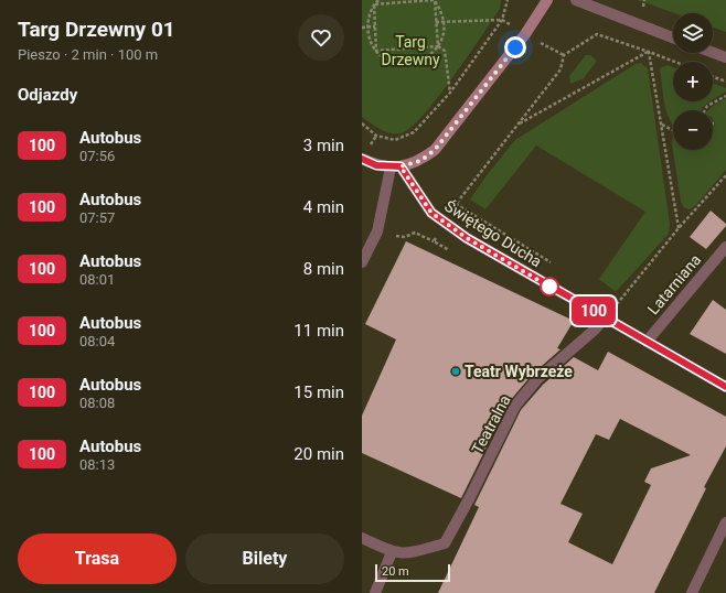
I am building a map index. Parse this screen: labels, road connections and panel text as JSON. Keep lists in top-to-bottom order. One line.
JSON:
{"streets":{"street":["Świętego Ducha","Latarniana","Teatralna"]},"crossings":[["Świętego Ducha","Latarniana"],["Świętego Ducha","Teatralna"]],"parks":["Targ Drzewny"],"places":["Teatr Wybrzeże"],"lines":["bus line 100"],"scale_bar":"20 m","page":{"heading":[["Targ Drzewny 01","Pieszo · 2 min · 100 m"],"Odjazdy"],"on_map":"100","map_buttons":["+","−"],"list":[{"mark":"100","name":"Autobus","note":"07:56","value":"3 min"},{"mark":"100","name":"Autobus","note":"07:57","value":"4 min"},{"mark":"100","name":"Autobus","note":"08:01","value":"8 min"},{"mark":"100","name":"Autobus","note":"08:04","value":"11 min"},{"mark":"100","name":"Autobus","note":"08:08","value":"15 min"},{"mark":"100","name":"Autobus","note":"08:13","value":"20 min"}],"buttons":["Trasa","Bilety"],"scale":"20 m"}}
